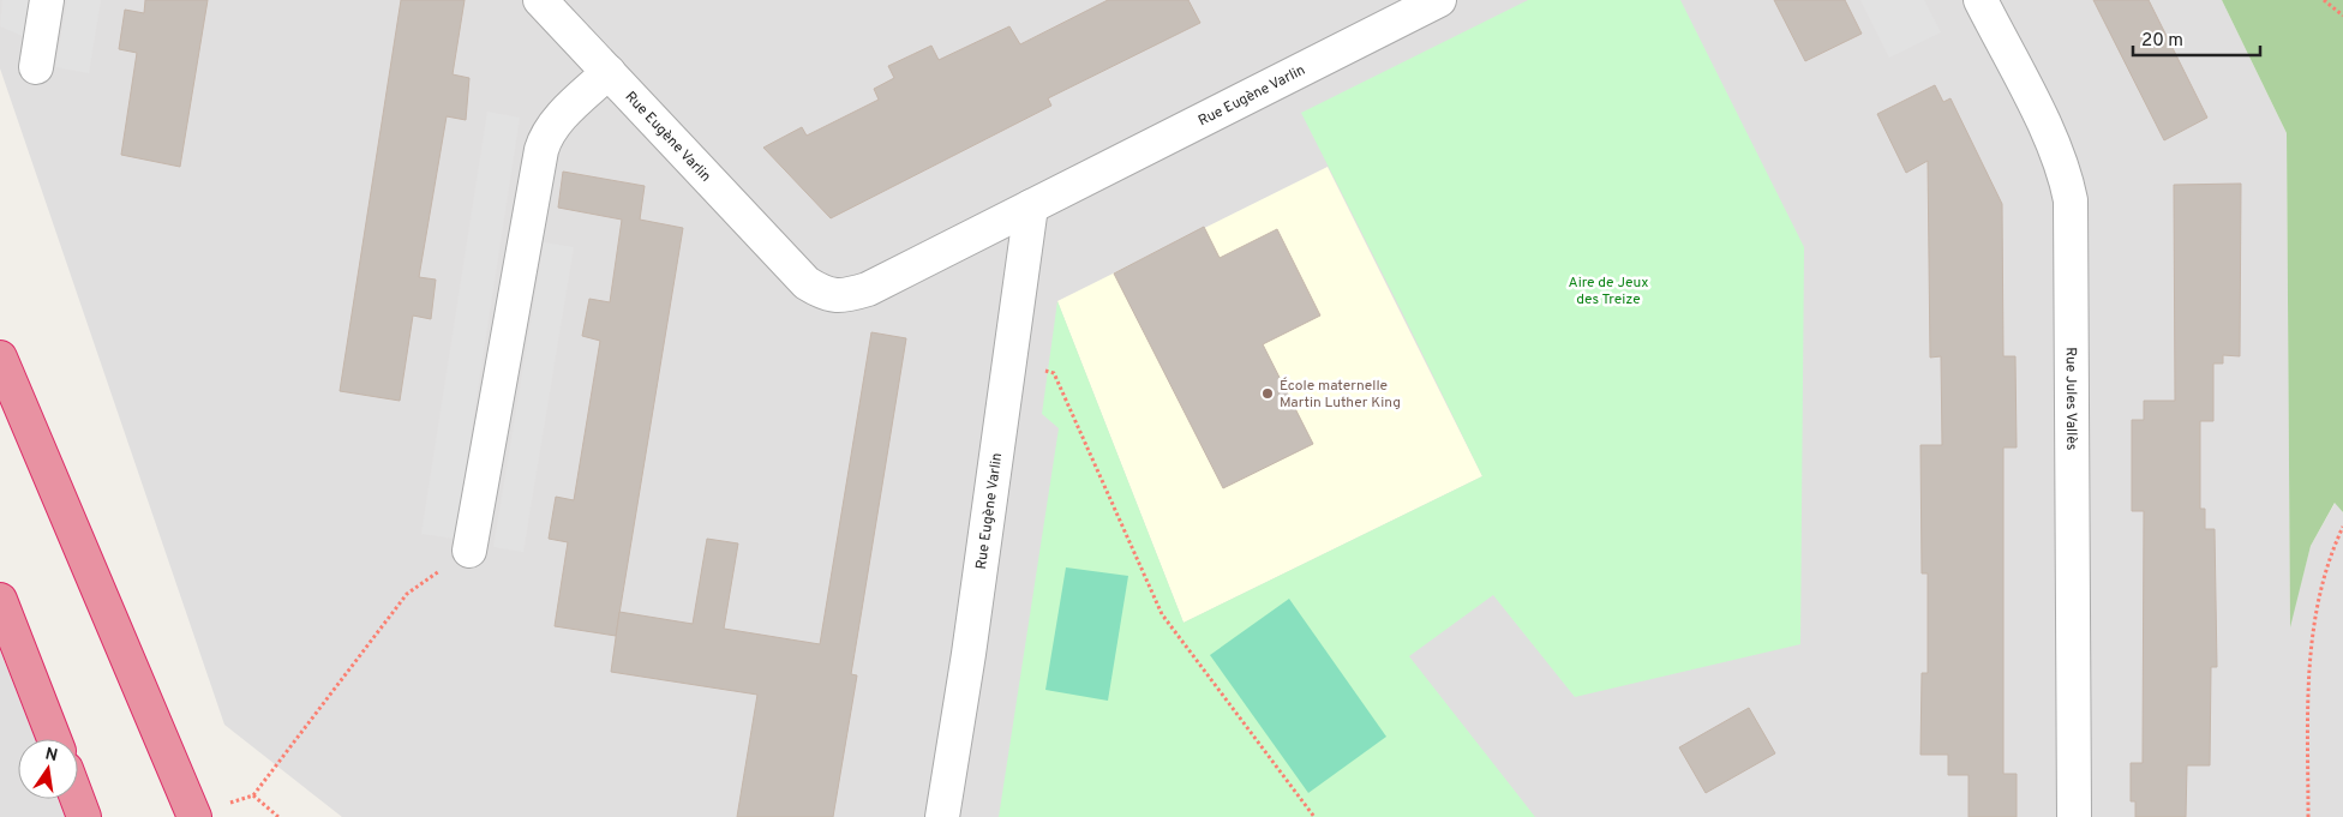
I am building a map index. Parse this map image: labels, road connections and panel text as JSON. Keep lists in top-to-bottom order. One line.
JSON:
{"streets":{"street":["Rue Eugène Varlin","Rue Jules Vallès"]},"parks":["Aire de Jeux des Treize"],"places":["École maternelle Martin Luther King"],"scale_bar":"20 m","north":"top"}
